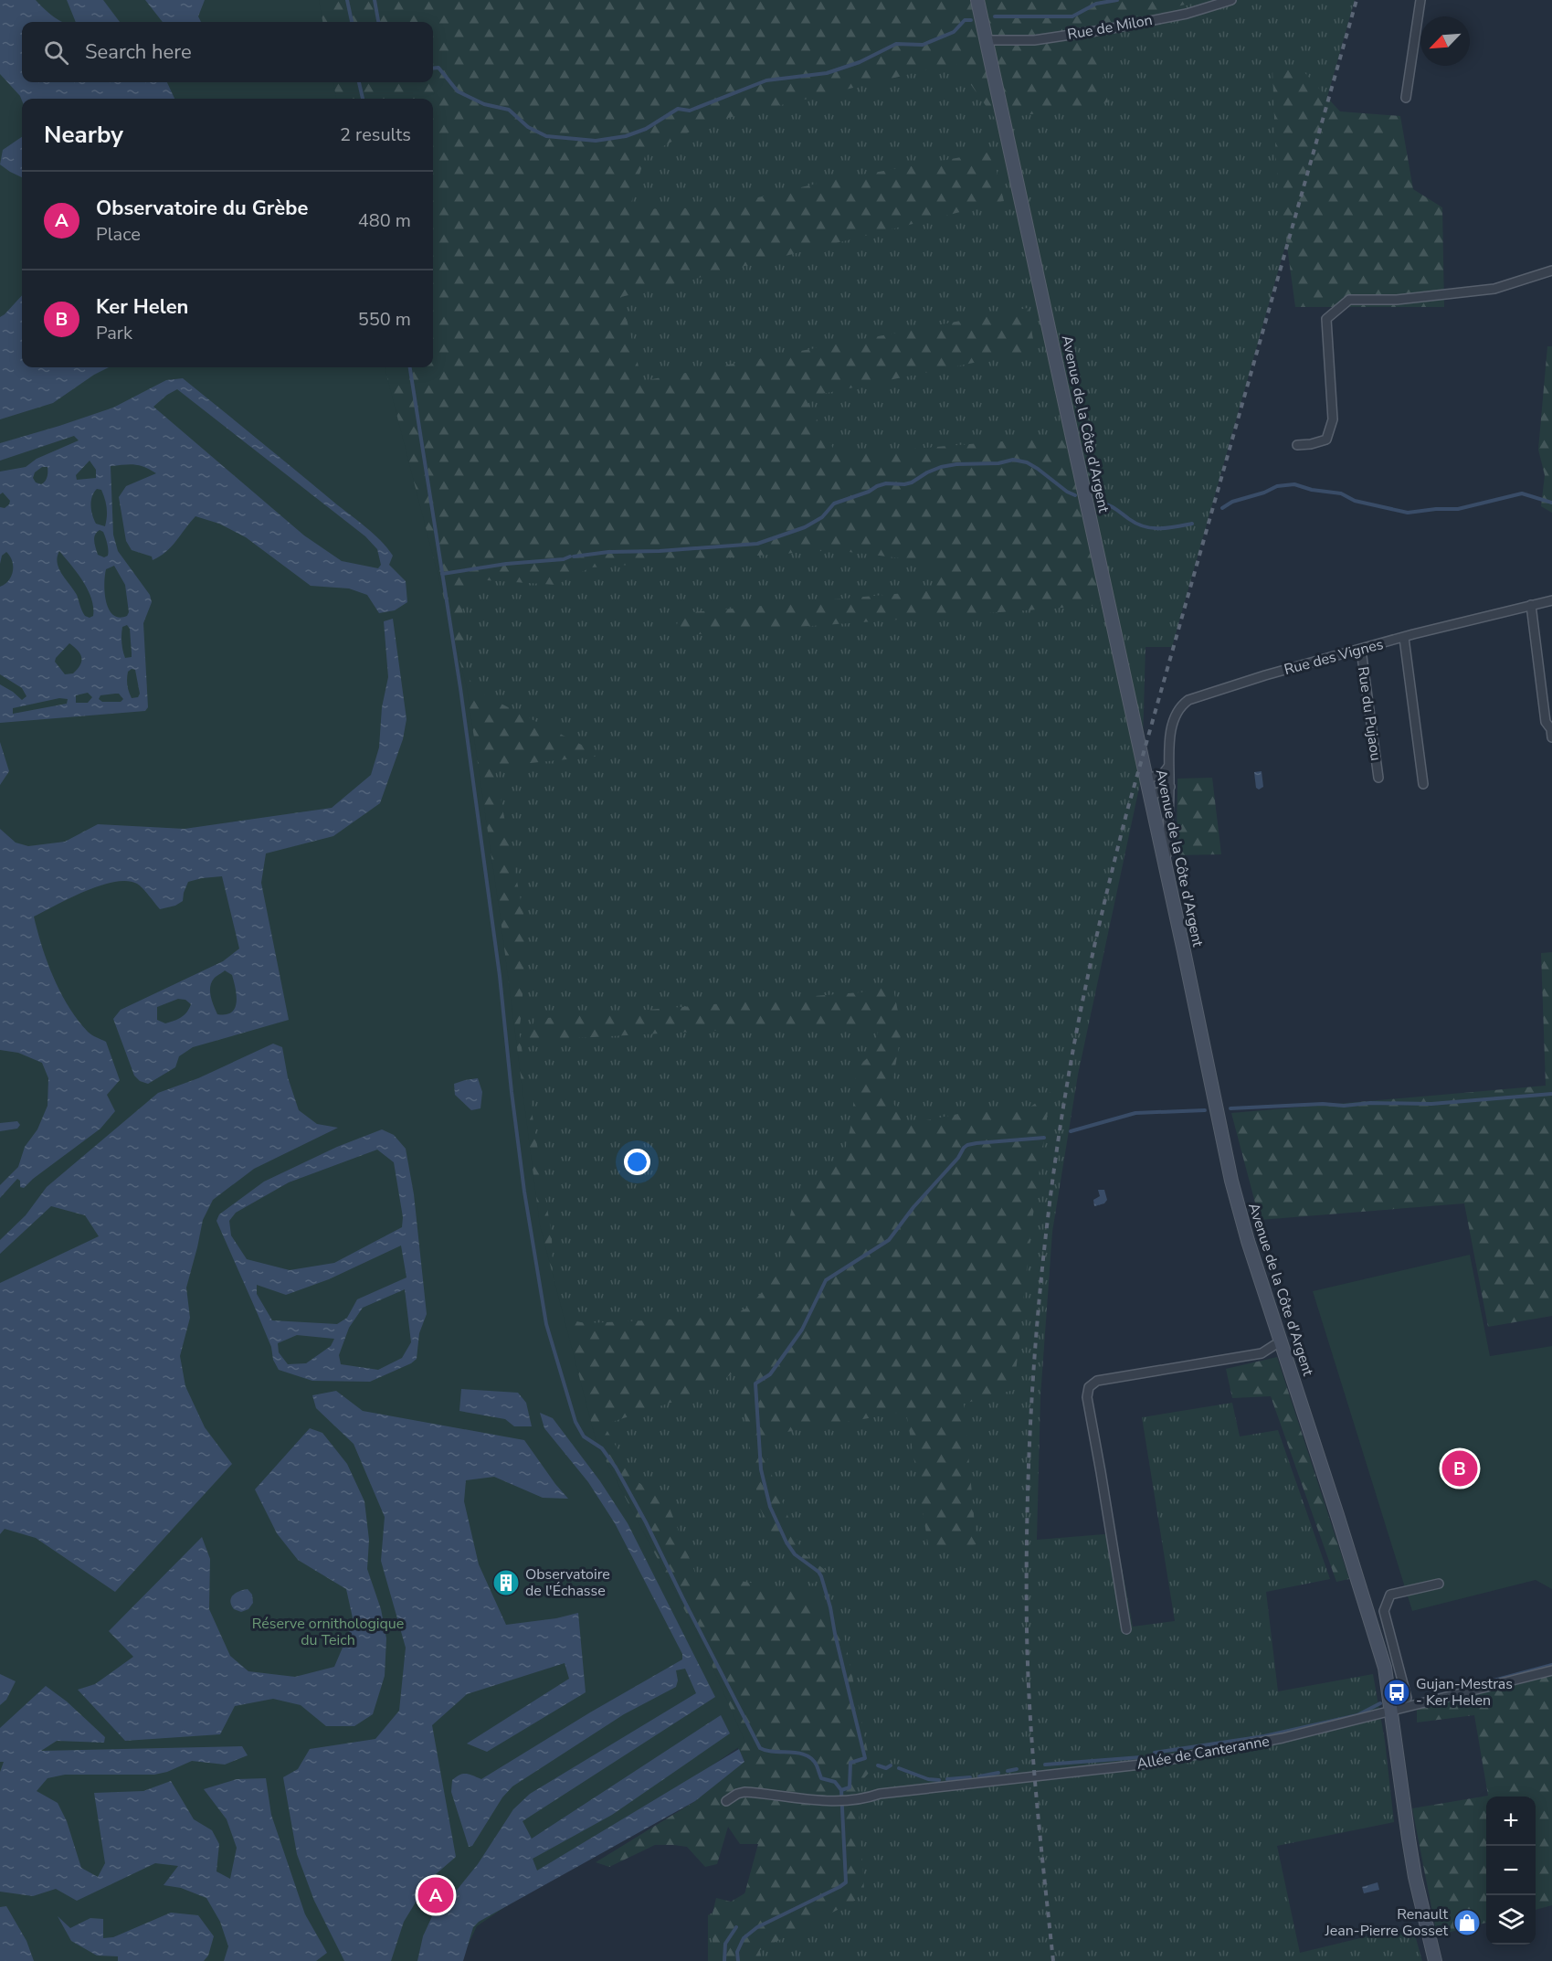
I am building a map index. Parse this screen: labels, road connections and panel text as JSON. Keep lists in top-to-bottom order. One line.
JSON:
{"streets":{"main road":["Avenue de la Côte d'Argent"],"street":["Rue de Milon","Rue des Vignes","Rue du Pujaou","Allée de Canteranne"]},"crossings":[["Rue de Milon","Avenue de la Côte d'Argent"],["Avenue de la Côte d'Argent","Rue des Vignes"],["Avenue de la Côte d'Argent","Allée de Canteranne"],["Rue des Vignes","Rue du Pujaou"]],"parks":["Réserve ornithologique du Teich"],"places":{"building":["Observatoire de l'Échasse"],"bus stop":["Gujan-Mestras - Ker Helen"],"shop":["Renault Jean-Pierre Gosset"]},"north":"bottom left","page":{"search":"Search here","heading":["Nearby","2 results"],"list":[{"mark":"A","name":"Observatoire du Grèbe","note":"Place","value":"480 m"},{"mark":"B","name":"Ker Helen","note":"Park","value":"550 m"}],"pins":["B","A"],"map_buttons":["+","−"]}}
